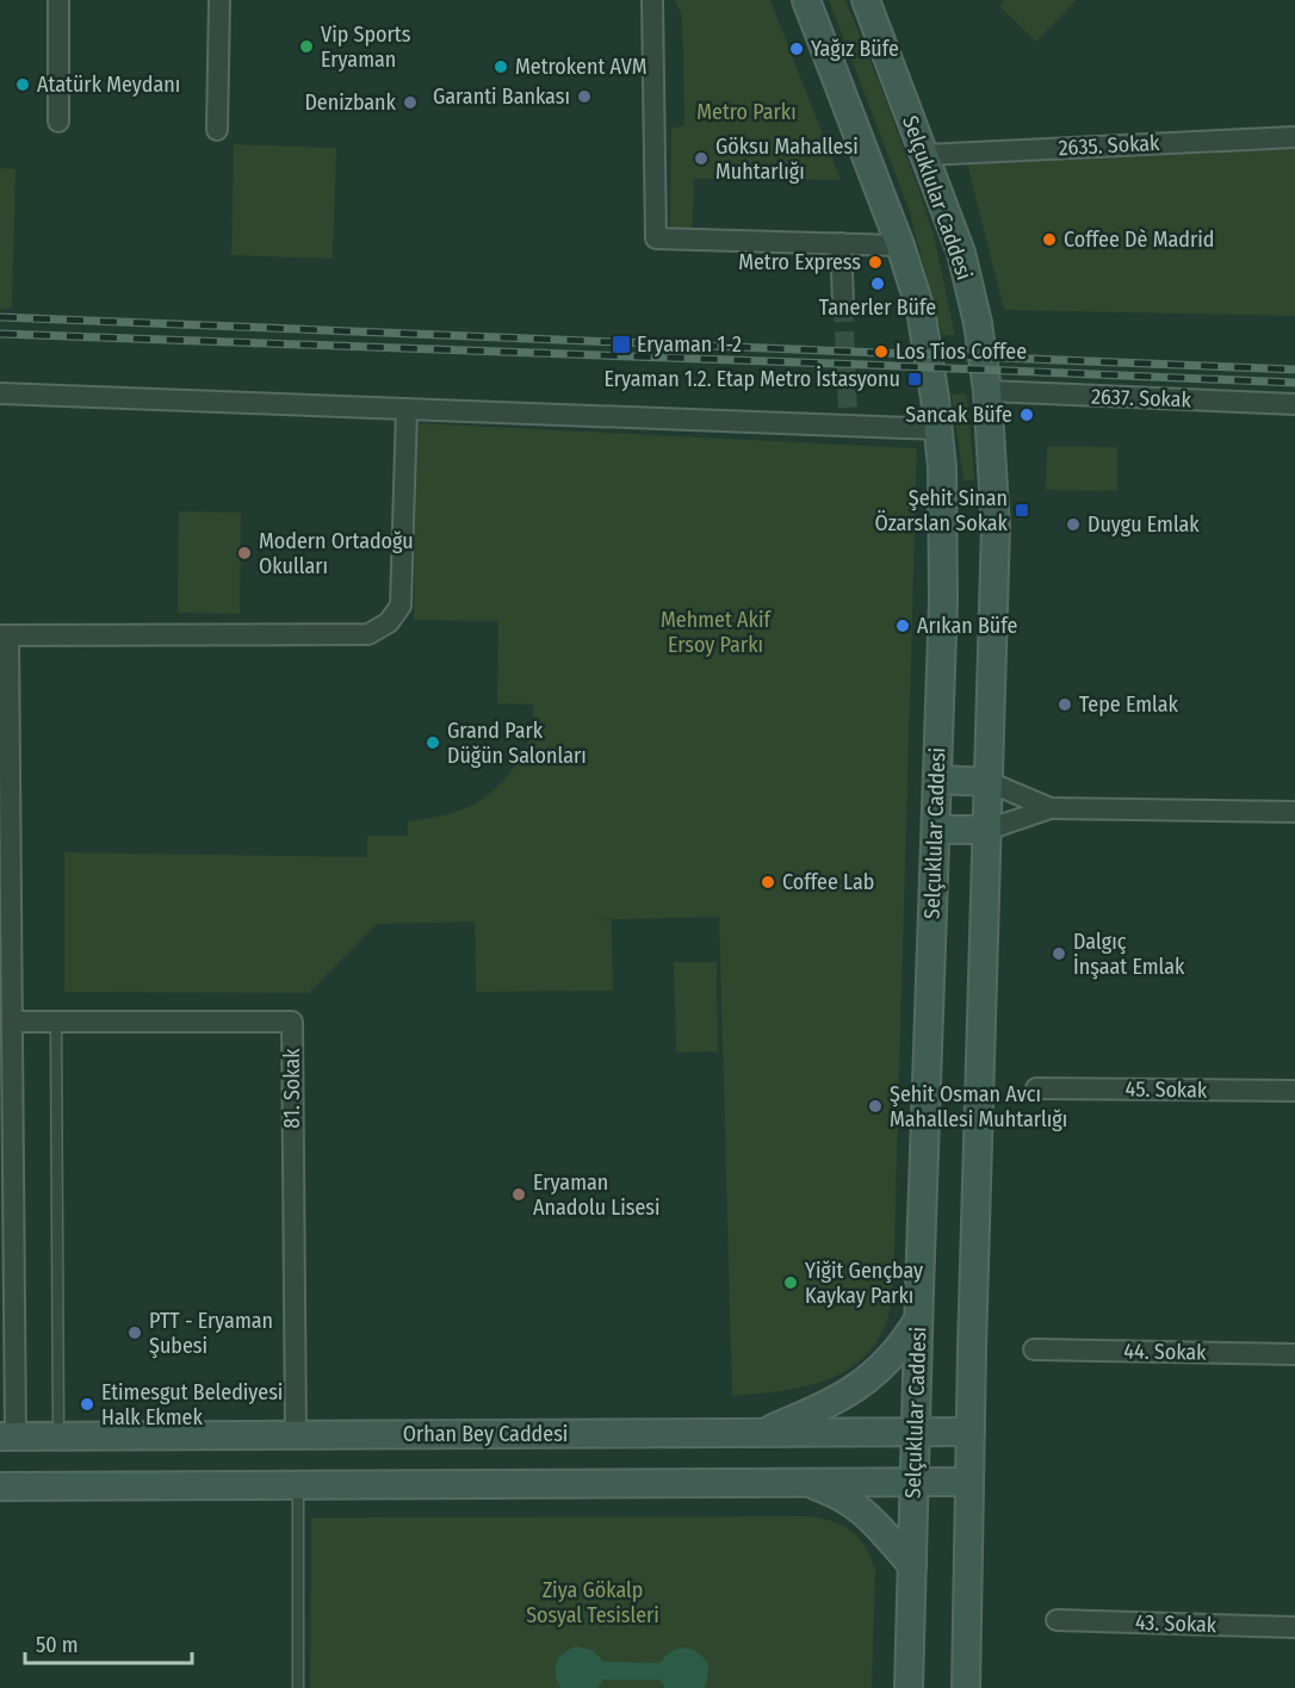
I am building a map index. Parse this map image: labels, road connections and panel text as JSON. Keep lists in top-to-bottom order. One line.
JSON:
{"streets":{"main road":["Selçuklular Caddesi","Orhan Bey Caddesi"],"street":["2635. Sokak","2637. Sokak","81. Sokak","45. Sokak","44. Sokak","43. Sokak"]},"crossings":[["2635. Sokak","Selçuklular Caddesi"],["Selçuklular Caddesi","2637. Sokak"],["Selçuklular Caddesi","Orhan Bey Caddesi"],["81. Sokak","Orhan Bey Caddesi"]],"parks":["Metro Parkı","Mehmet Akif Ersoy Parkı","Ziya Gökalp Sosyal Tesisleri"],"places":{"other":["Vip Sports Eryaman","Yağız Büfe","Metrokent AVM","Atatürk Meydanı","Garanti Bankası","Denizbank","Göksu Mahallesi Muhtarlığı","Coffee Dè Madrid","Metro Express","Tanerler Büfe","Los Tios Coffee","Sancak Büfe","Duygu Emlak","Modern Ortadoğu Okulları","Arıkan Büfe","Tepe Emlak","Grand Park Düğün Salonları","Coffee Lab","Dalgıç İnşaat Emlak","Şehit Osman Avcı Mahallesi Muhtarlığı","Eryaman Anadolu Lisesi","Yiğit Gençbay Kaykay Parkı","PTT - Eryaman Şubesi","Etimesgut Belediyesi Halk Ekmek"],"transit":["Eryaman 1-2","Eryaman 1.2. Etap Metro İstasyonu","Şehit Sinan Özarslan Sokak"]},"scale_bar":"50 m"}
